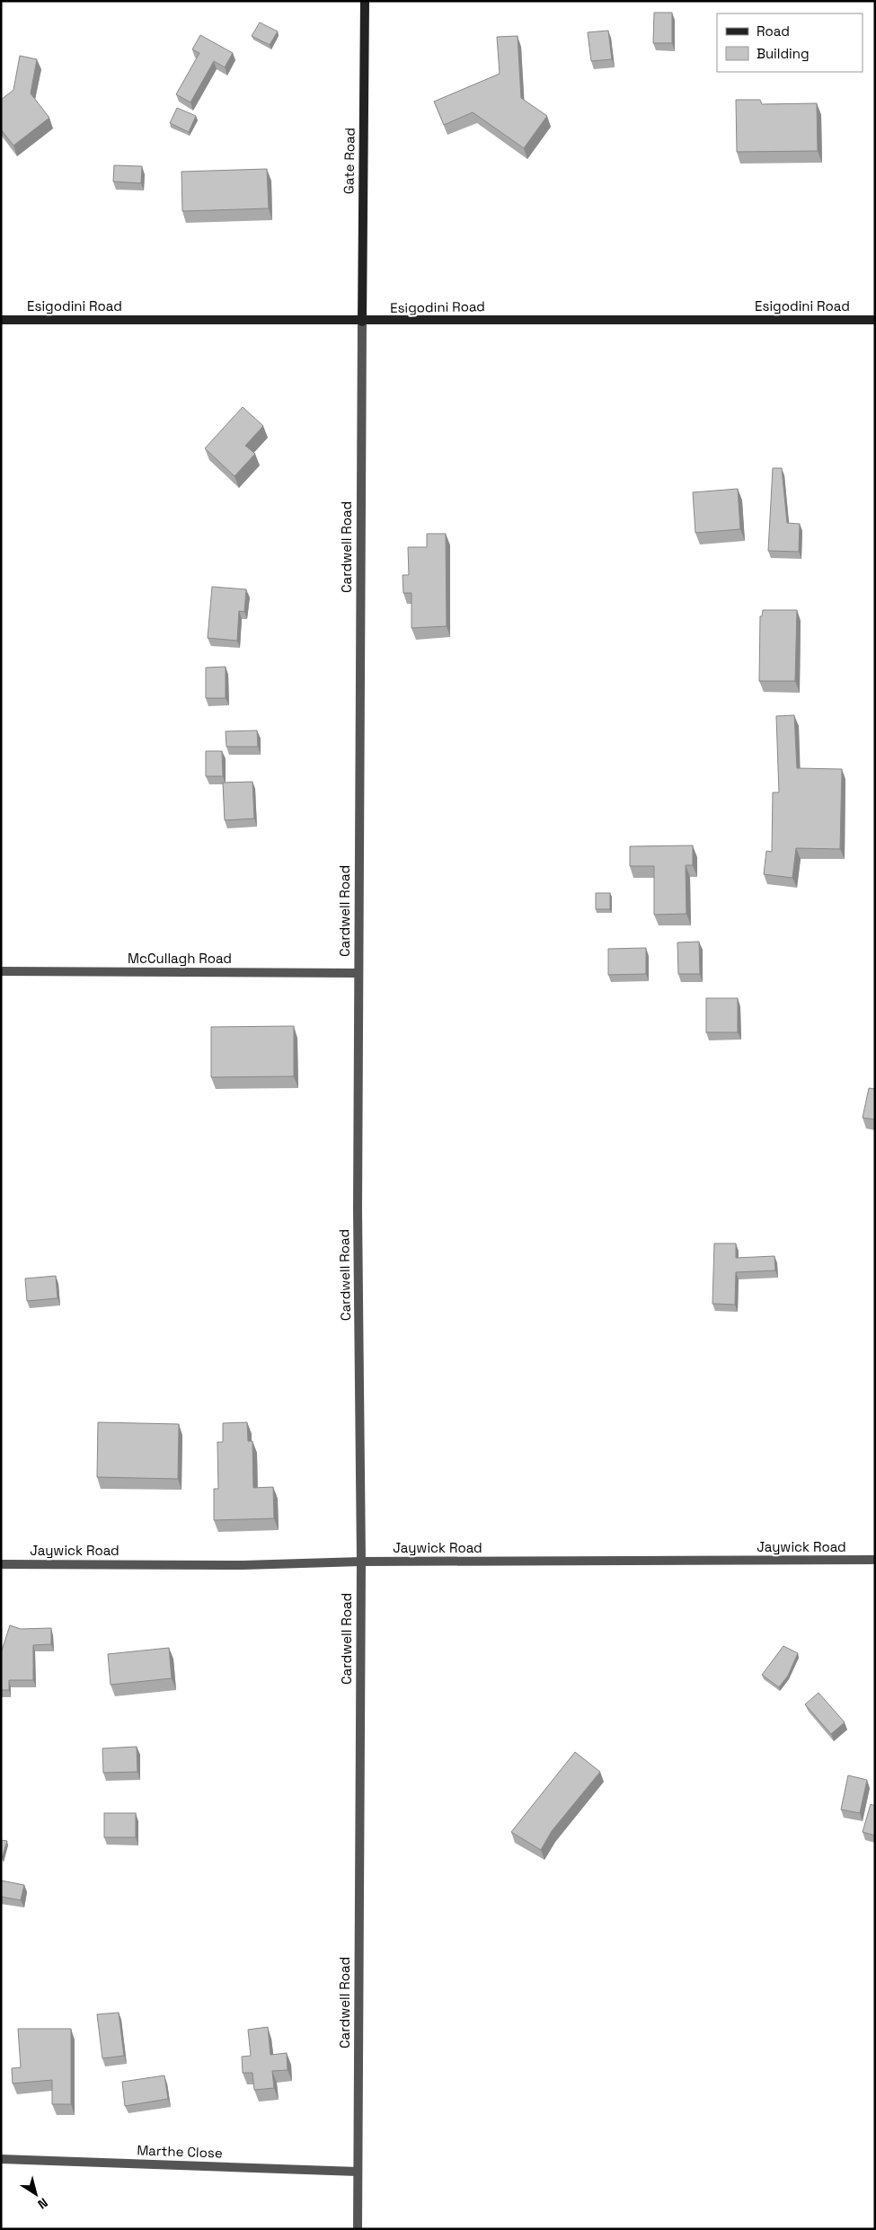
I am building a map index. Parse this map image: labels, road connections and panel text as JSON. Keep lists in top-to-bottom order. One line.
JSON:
{"streets":{"main road":["Gate Road","Esigodini Road"],"street":["Cardwell Road","McCullagh Road","Jaywick Road","Marthe Close"]},"crossings":[["Gate Road","Esigodini Road"],["Gate Road","Cardwell Road"],["Esigodini Road","Cardwell Road"],["Cardwell Road","McCullagh Road"],["Cardwell Road","Jaywick Road"],["Cardwell Road","Marthe Close"]],"legend":["Road","Building"],"north":"bottom right"}
